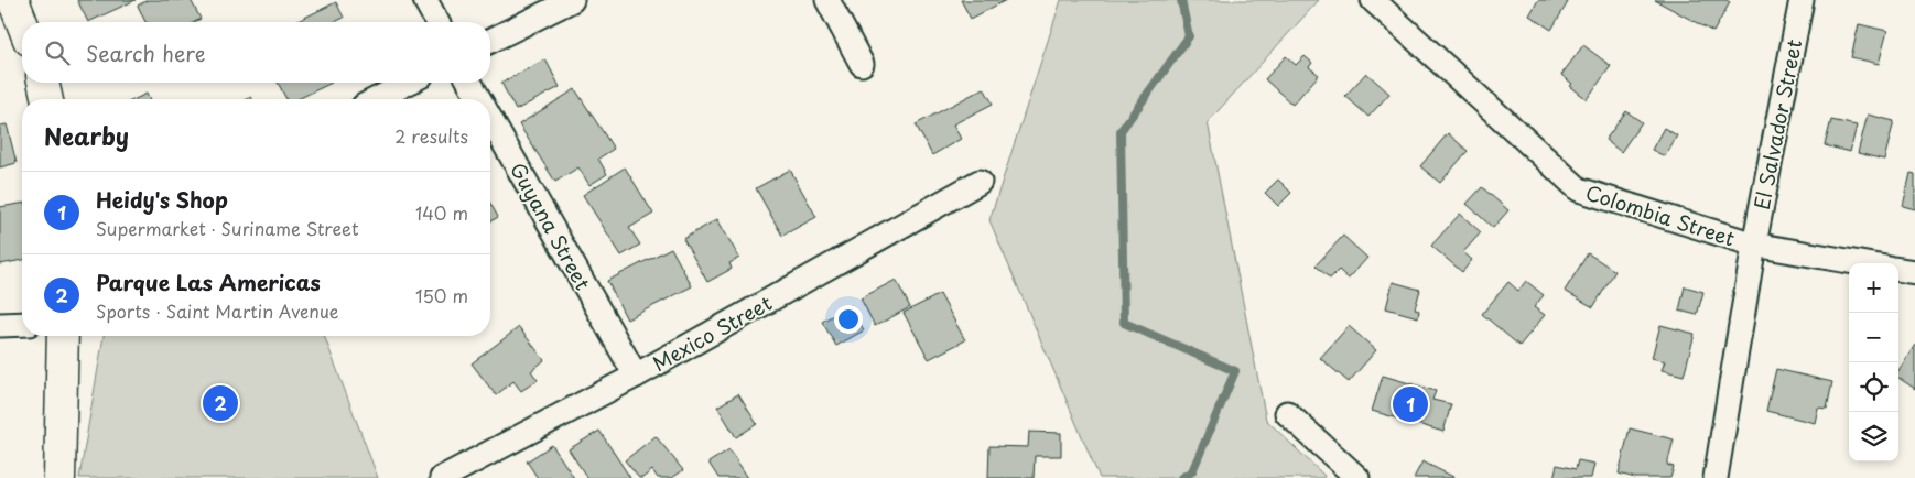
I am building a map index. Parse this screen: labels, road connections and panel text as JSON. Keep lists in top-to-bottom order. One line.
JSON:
{"streets":{"street":["El Salvador Street","Colombia Street","Guyana Street","Mexico Street"]},"crossings":[["El Salvador Street","Colombia Street"],["Guyana Street","Mexico Street"]],"page":{"search":"Search here","heading":["Nearby","2 results"],"list":[{"mark":"1","name":"Heidy's Shop","note":"Supermarket · Suriname Street","value":"140 m"},{"mark":"2","name":"Parque Las Americas","note":"Sports · Saint Martin Avenue","value":"150 m"}],"map_buttons":["+","−"],"pins":["2","1"]}}
